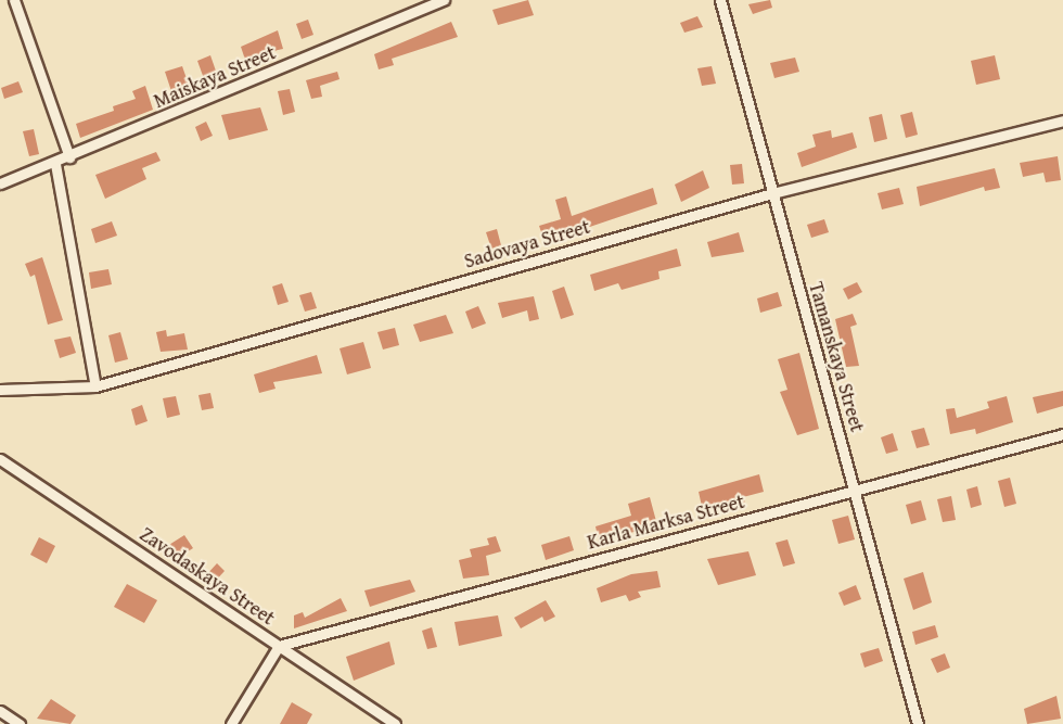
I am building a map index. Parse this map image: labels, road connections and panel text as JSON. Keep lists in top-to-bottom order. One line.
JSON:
{"streets":{"street":["Maiskaya Street","Sadovaya Street","Tamanskaya Street","Karla Marksa Street","Zavodaskaya Street"]},"crossings":[["Sadovaya Street","Tamanskaya Street"],["Tamanskaya Street","Karla Marksa Street"],["Karla Marksa Street","Zavodaskaya Street"]]}
